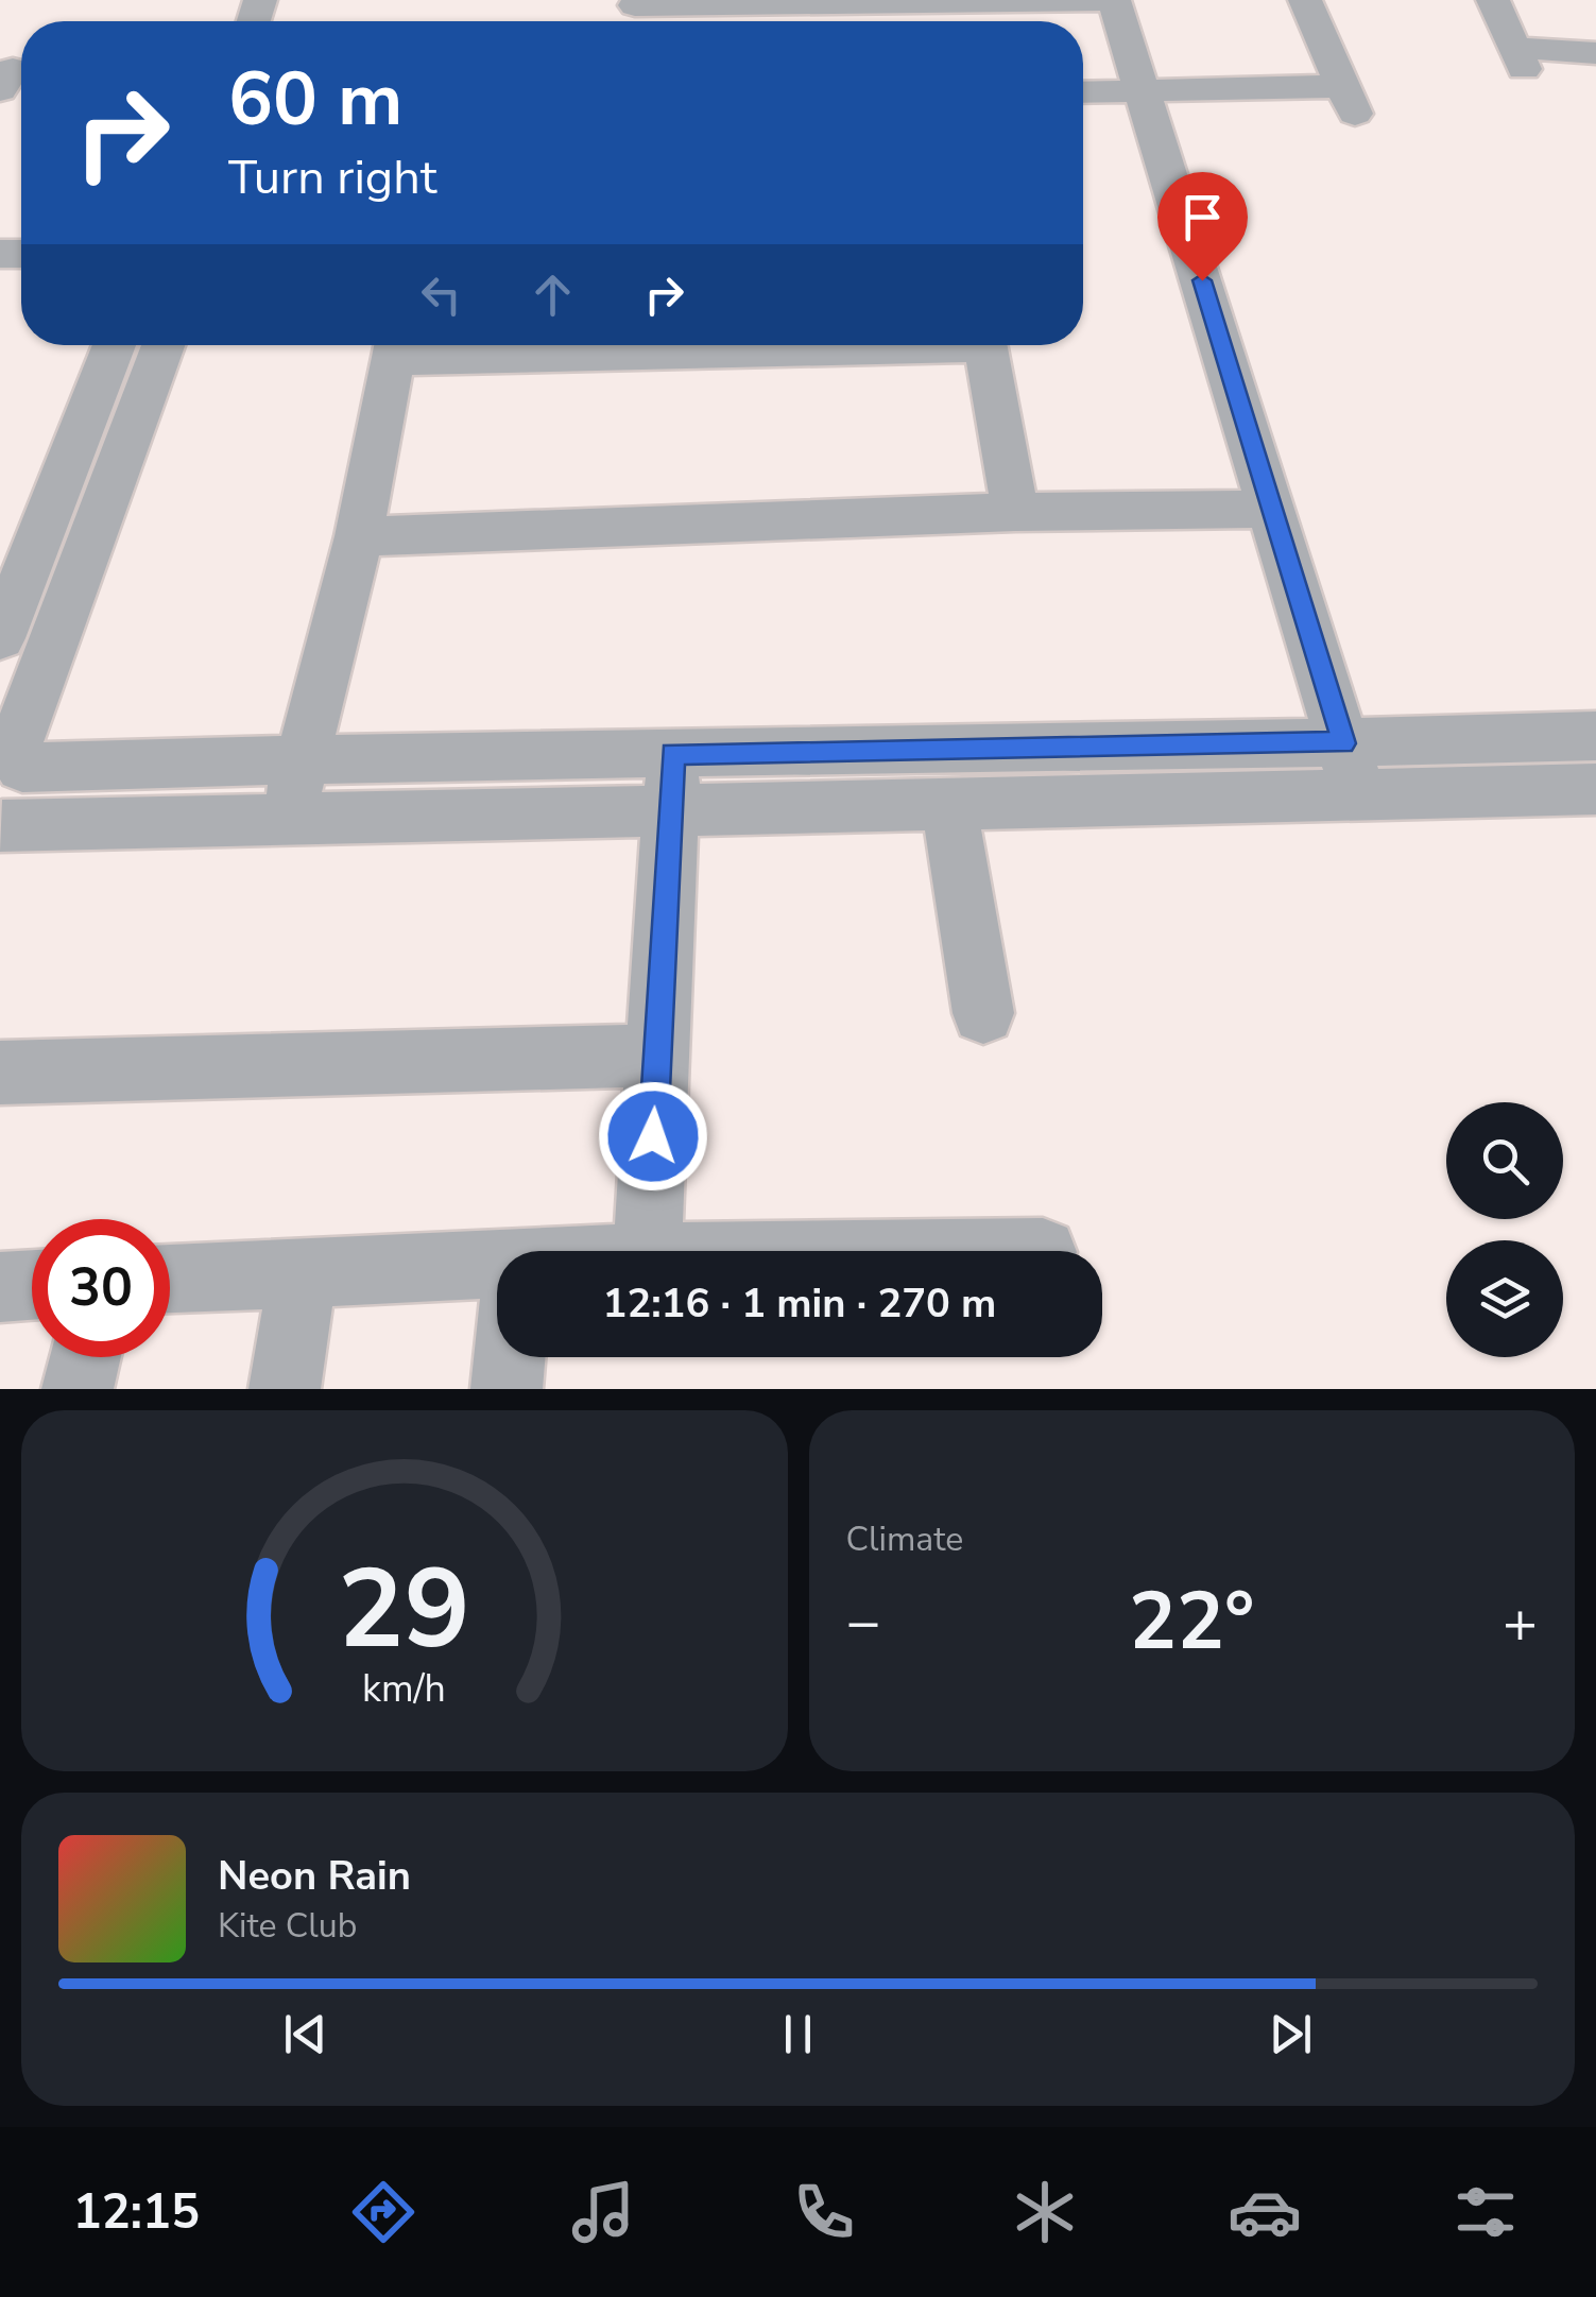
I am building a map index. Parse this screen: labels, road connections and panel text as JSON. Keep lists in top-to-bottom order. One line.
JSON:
{"page":{"turn":["60 m","Turn right"],"limit":"30","trip":"12:16 · 1 min · 270 m","tile":"Climate","heat":["−","22°","+"],"song":["Neon Rain","Kite Club"],"tabs":"12:15","gauge":["29","km/h"]}}
